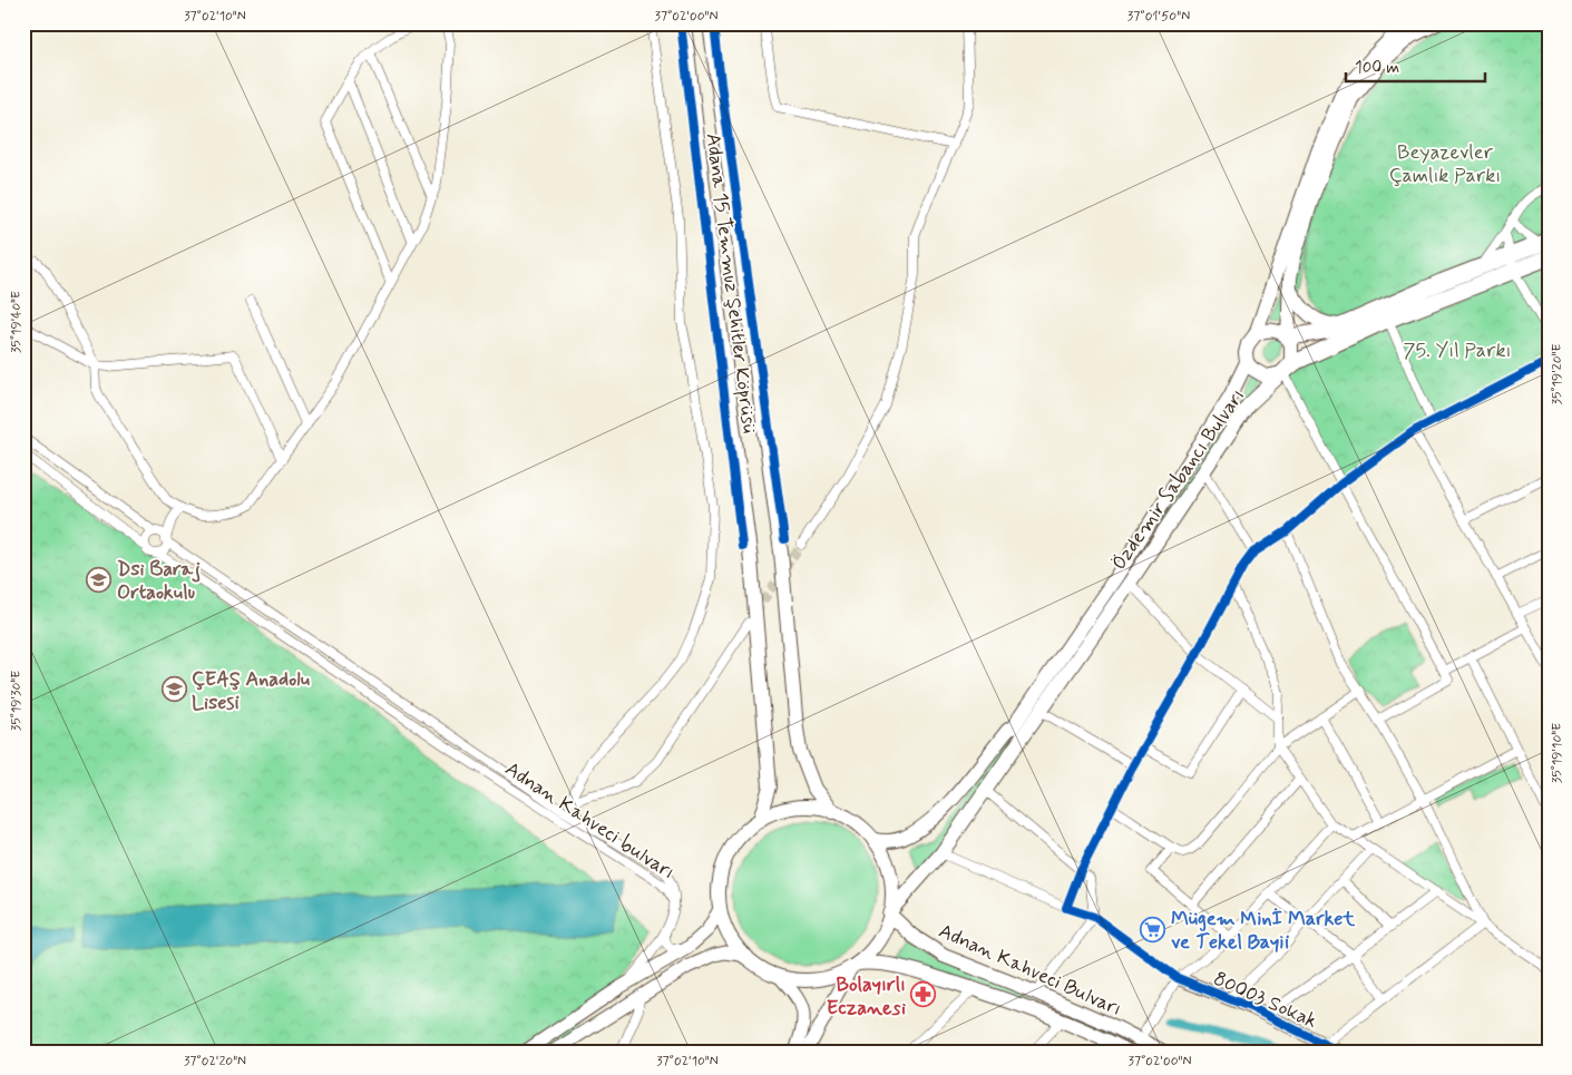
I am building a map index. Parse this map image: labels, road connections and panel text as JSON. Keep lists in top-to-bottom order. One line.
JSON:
{"streets":{"main road":["Adana 15 Temmuz Şehitler Köprüsü","Özdemir Sabancı Bulvarı","Adnan Kahveci Bulvarı"],"street":["Adnan Kahveci bulvarı","80003 Sokak"]},"crossings":[["Adana 15 Temmuz Şehitler Köprüsü","Özdemir Sabancı Bulvarı"],["Adana 15 Temmuz Şehitler Köprüsü","Adnan Kahveci Bulvarı"],["Özdemir Sabancı Bulvarı","Adnan Kahveci Bulvarı"]],"parks":["Beyazevler Çamlık Parkı","75. Yıl Parkı"],"places":{"school or university":["Dsi Baraj Ortaokulu","ÇEAŞ Anadolu Lisesi"],"supermarket":["Mügem Minİ Market ve Tekel Bayii"],"pharmacy":["Bolayırlı Eczanesi"]},"scale_bar":"100 m","coordinates":["37°02'10\"N","37°02'00\"N","37°01'50\"N","35°19'40\"E","35°19'20\"E","35°19'30\"E","35°19'10\"E","37°02'20\"N"]}
